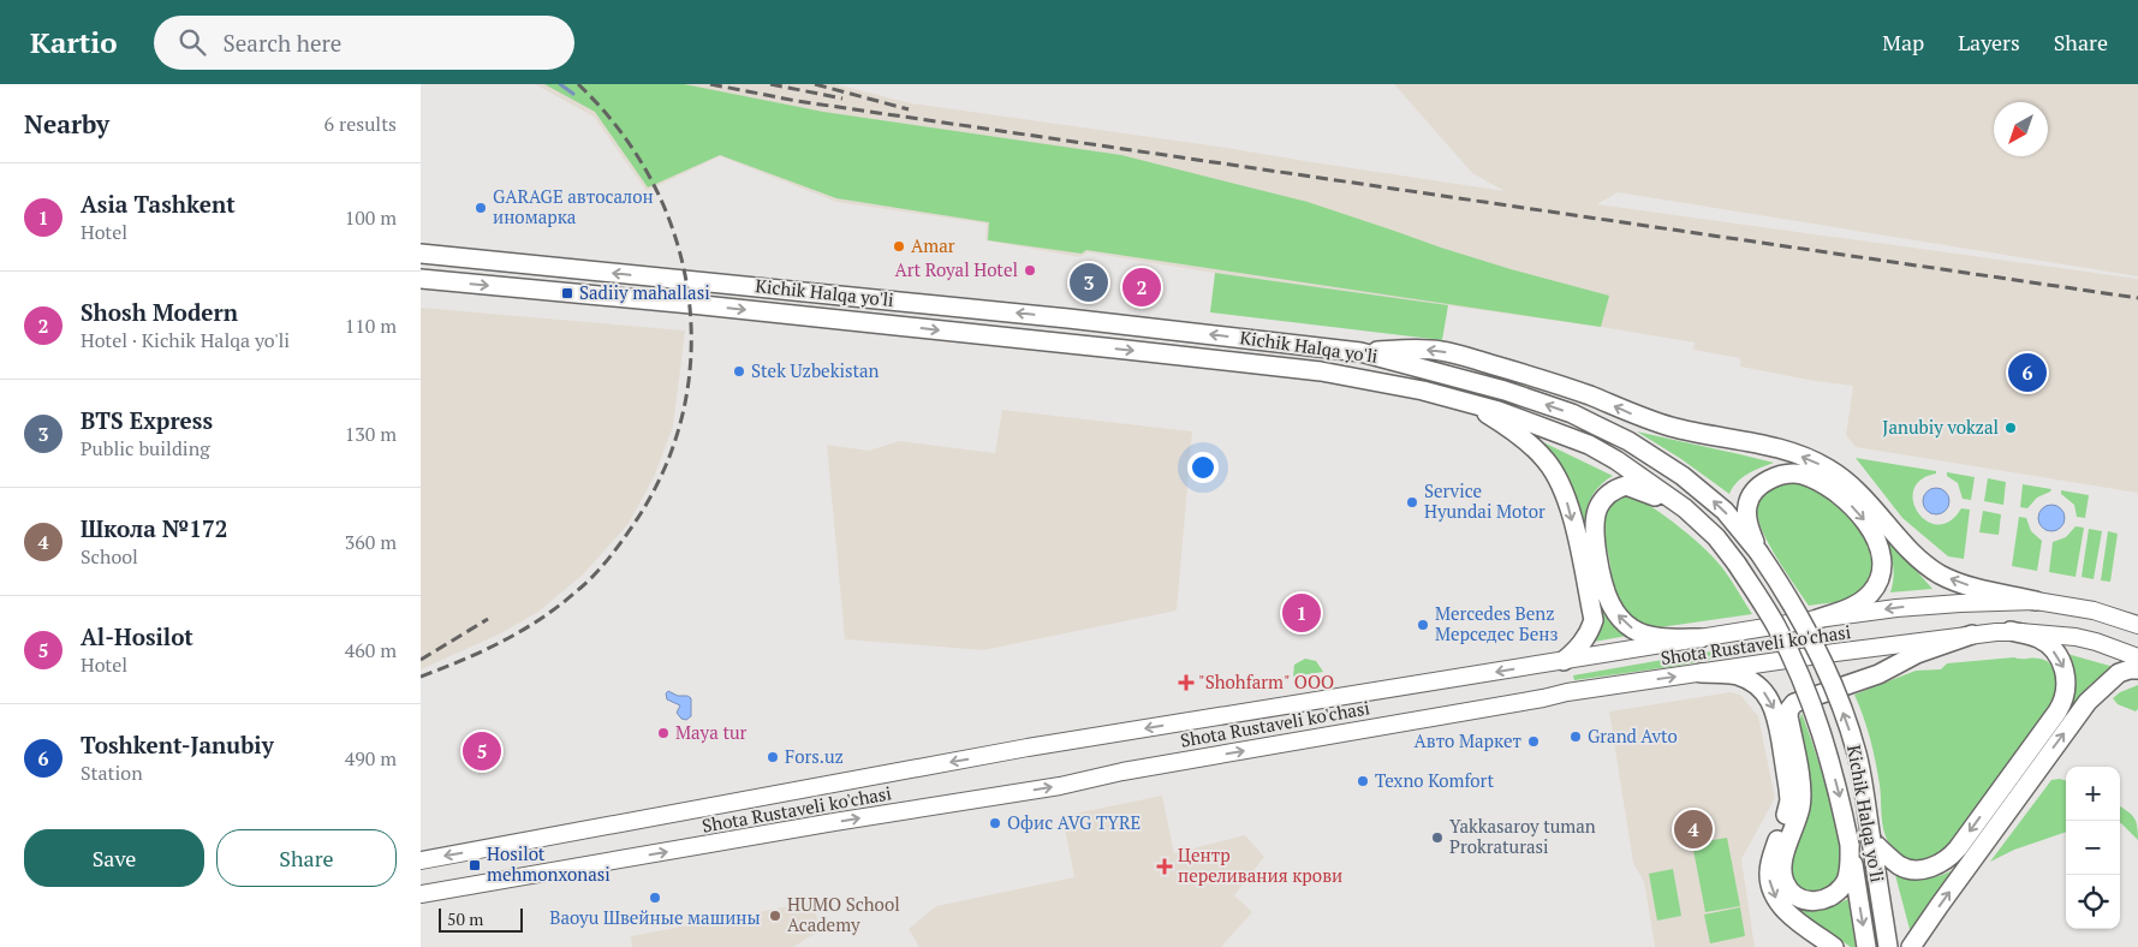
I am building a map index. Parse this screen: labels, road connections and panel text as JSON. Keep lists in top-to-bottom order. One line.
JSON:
{"streets":{"highway":["Kichik Halqa yo'li"],"main road":["Shota Rustaveli ko'chasi"]},"places":{"other":["GARAGE автосалон иномарка","Amar","Art Royal Hotel","Stek Uzbekistan","Janubiy vokzal","Service Hyundai Motor","Mercedes Benz Мерседес Бенз","Maya tur","Grand Avto","Авто Маркет","Fors.uz","Texno Komfort","Офис AVG TYRE","Yakkasaroy tuman Prokraturasi","Baoyu Швейные машины","HUMO School Academy"],"transit":["Sadiiy mahallasi","Hosilot mehmonxonasi"],"health":["\"Shohfarm\" OOO","Центр переливания крови"]},"scale_bar":"50 m","north":"bottom left","page":{"header":"Kartio","search":"Search here","nav":["Map","Layers","Share"],"heading":["Nearby","6 results"],"list":[{"mark":"1","name":"Asia Tashkent","note":"Hotel","value":"100 m"},{"mark":"2","name":"Shosh Modern","note":"Hotel · Kichik Halqa yo'li","value":"110 m"},{"mark":"3","name":"BTS Express","note":"Public building","value":"130 m"},{"mark":"4","name":"Школа №172","note":"School","value":"360 m"},{"mark":"5","name":"Al-Hosilot","note":"Hotel","value":"460 m"},{"mark":"6","name":"Toshkent-Janubiy","note":"Station","value":"490 m"}],"pins":["3","2","6","1","5","4"],"map_buttons":["+","−"],"buttons":["Save","Share"],"scale":"50 m"}}
